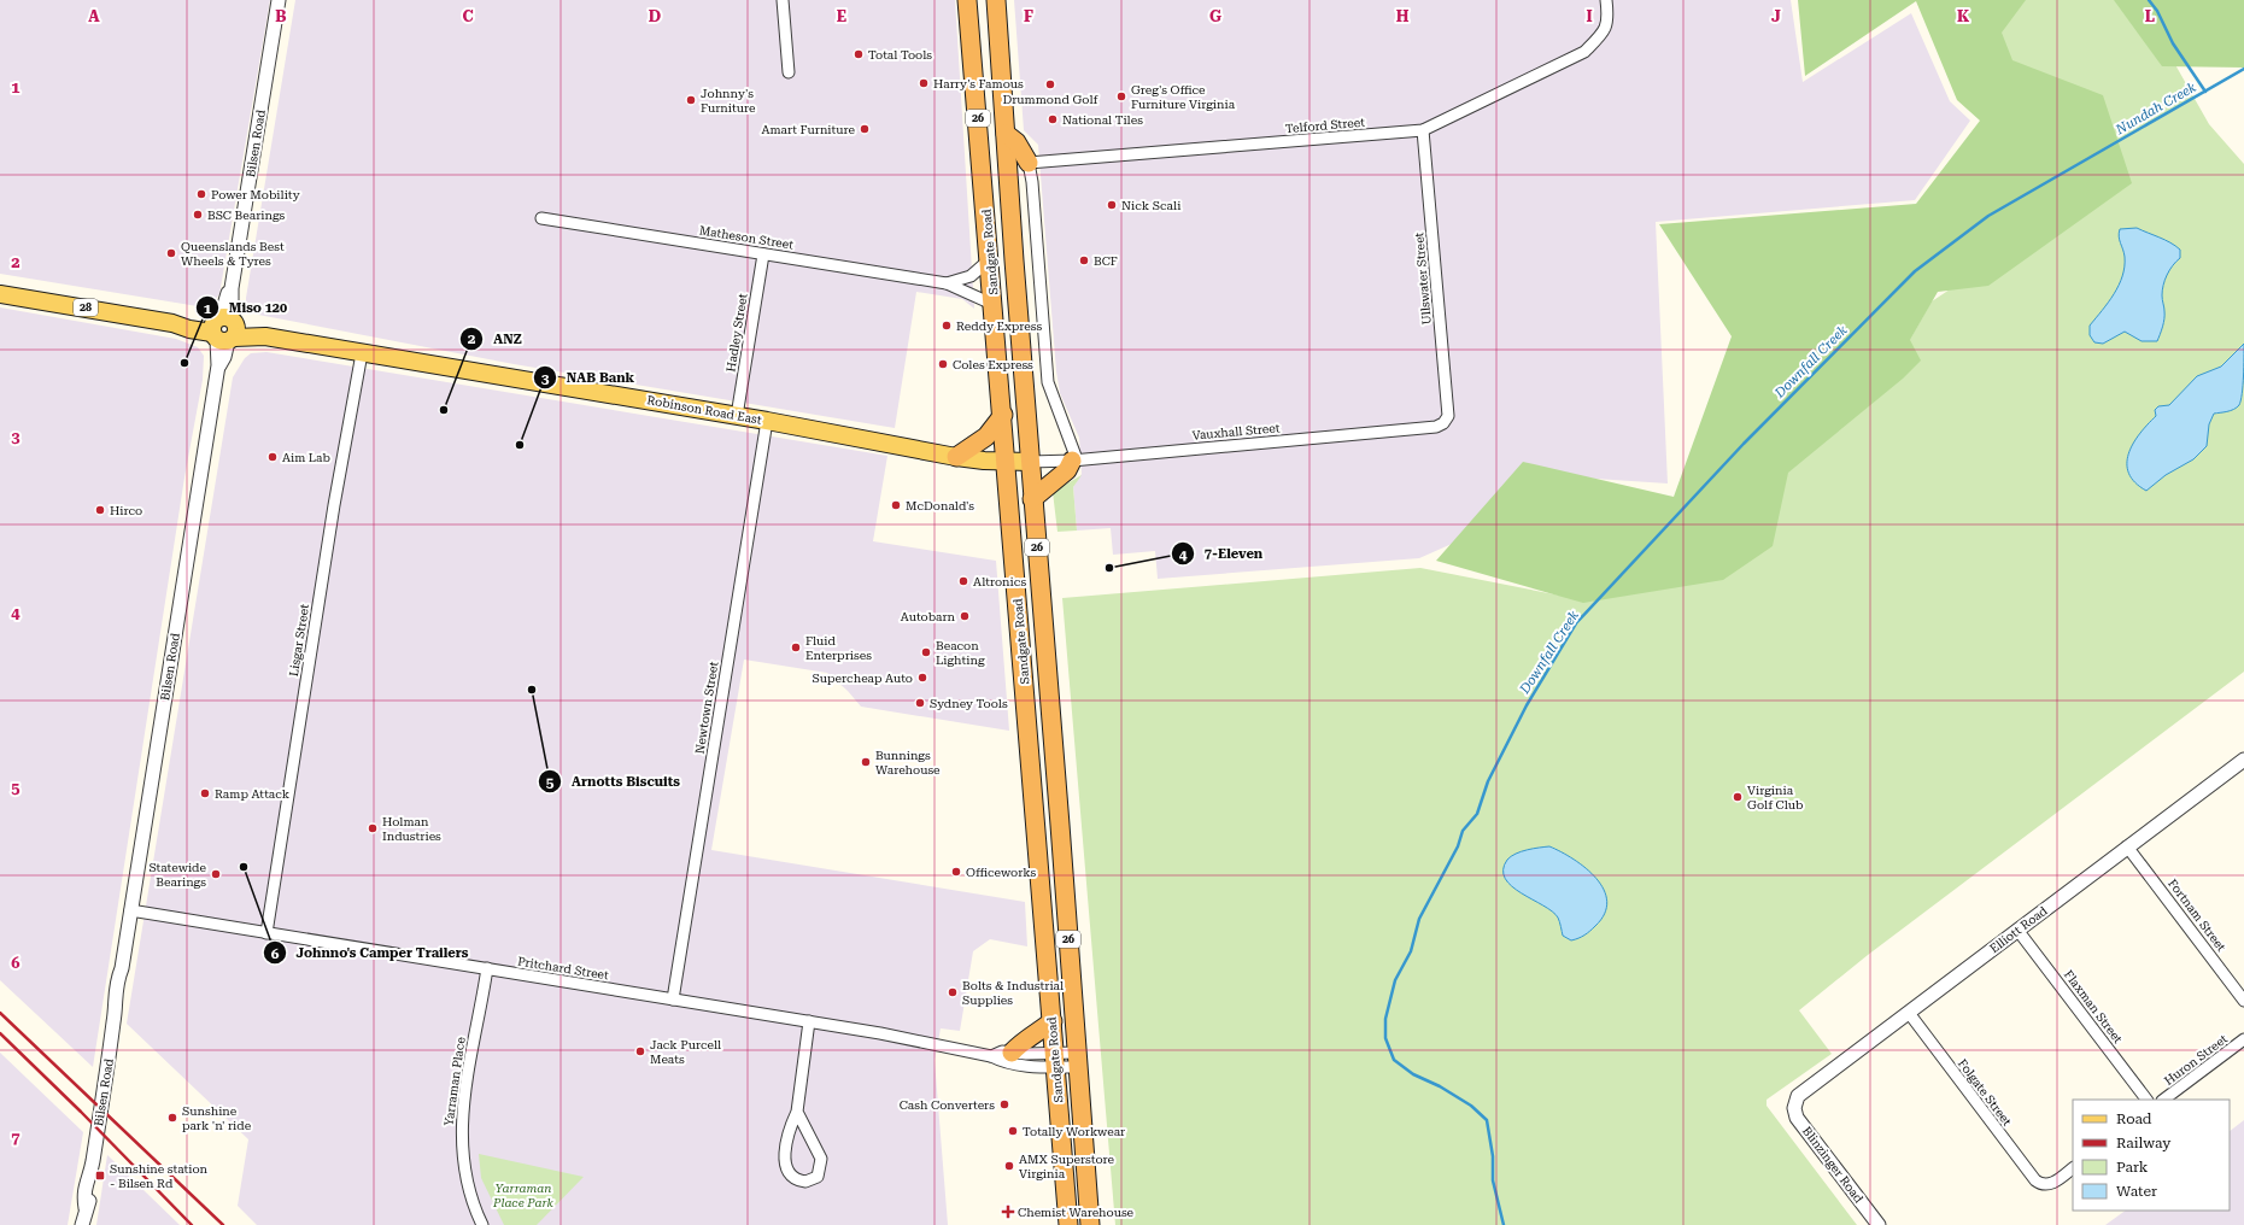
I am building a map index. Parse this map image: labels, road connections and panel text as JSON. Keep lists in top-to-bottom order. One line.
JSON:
{"streets":{"highway":["26","Sandgate Road"],"main road":["28","Robinson Road East"],"street":["Telford Street","Bilsen Road","Matheson Street","Ullswater Street","Hadley Street","Vauxhall Street","Lisgar Street","Newtown Street","Fortnam Street","Elliott Road","Pritchard Street","Flaxman Street","Huron Street","Yarraman Place","Folgate Street","Blinzinger Road"]},"crossings":[["Telford Street","Ullswater Street"],["Bilsen Road","Robinson Road East"],["Bilsen Road","Pritchard Street"],["Matheson Street","Sandgate Road"],["Matheson Street","Hadley Street"],["Sandgate Road","Robinson Road East"],["Sandgate Road","Vauxhall Street"],["Sandgate Road","Pritchard Street"],["Ullswater Street","Vauxhall Street"],["Hadley Street","Robinson Road East"],["Robinson Road East","Vauxhall Street"],["Robinson Road East","Lisgar Street"],["Robinson Road East","Newtown Street"],["Lisgar Street","Pritchard Street"],["Newtown Street","Pritchard Street"],["Fortnam Street","Elliott Road"],["Elliott Road","Flaxman Street"],["Elliott Road","Folgate Street"],["Elliott Road","Blinzinger Road"],["Pritchard Street","Yarraman Place"]],"water":["Nundah Creek","Downfall Creek"],"parks":["Yarraman Place Park"],"places":{"other":["Total Tools","Harry's Famous","Drummond Golf","Greg's Office Furniture Virginia","Johnny's Furniture","National Tiles","Amart Furniture","Power Mobility","Nick Scali","BSC Bearings","Queenslands Best Wheels & Tyres","BCF","Reddy Express","Miso 120","Coles Express","ANZ","NAB Bank","Aim Lab","McDonald's","Hirco","7-Eleven","Altronics","Autobarn","Fluid Enterprises","Beacon Lighting","Supercheap Auto","Arnotts Biscuits","Sydney Tools","Bunnings Warehouse","Ramp Attack","Virginia Golf Club","Holman Industries","Johnno's Camper Trailers","Officeworks","Statewide Bearings","Bolts & Industrial Supplies","Jack Purcell Meats","Cash Converters","Sunshine park 'n' ride","Totally Workwear","AMX Superstore Virginia"],"transit":["Sunshine station - Bilsen Rd"],"health":["Chemist Warehouse"]},"legend":["Road","Railway","Park","Water"],"grid":{"columns":["A","B","C","D","E","F","G","H","I","J","K","L"],"rows":["1","2","3","4","5","6","7"]}}
